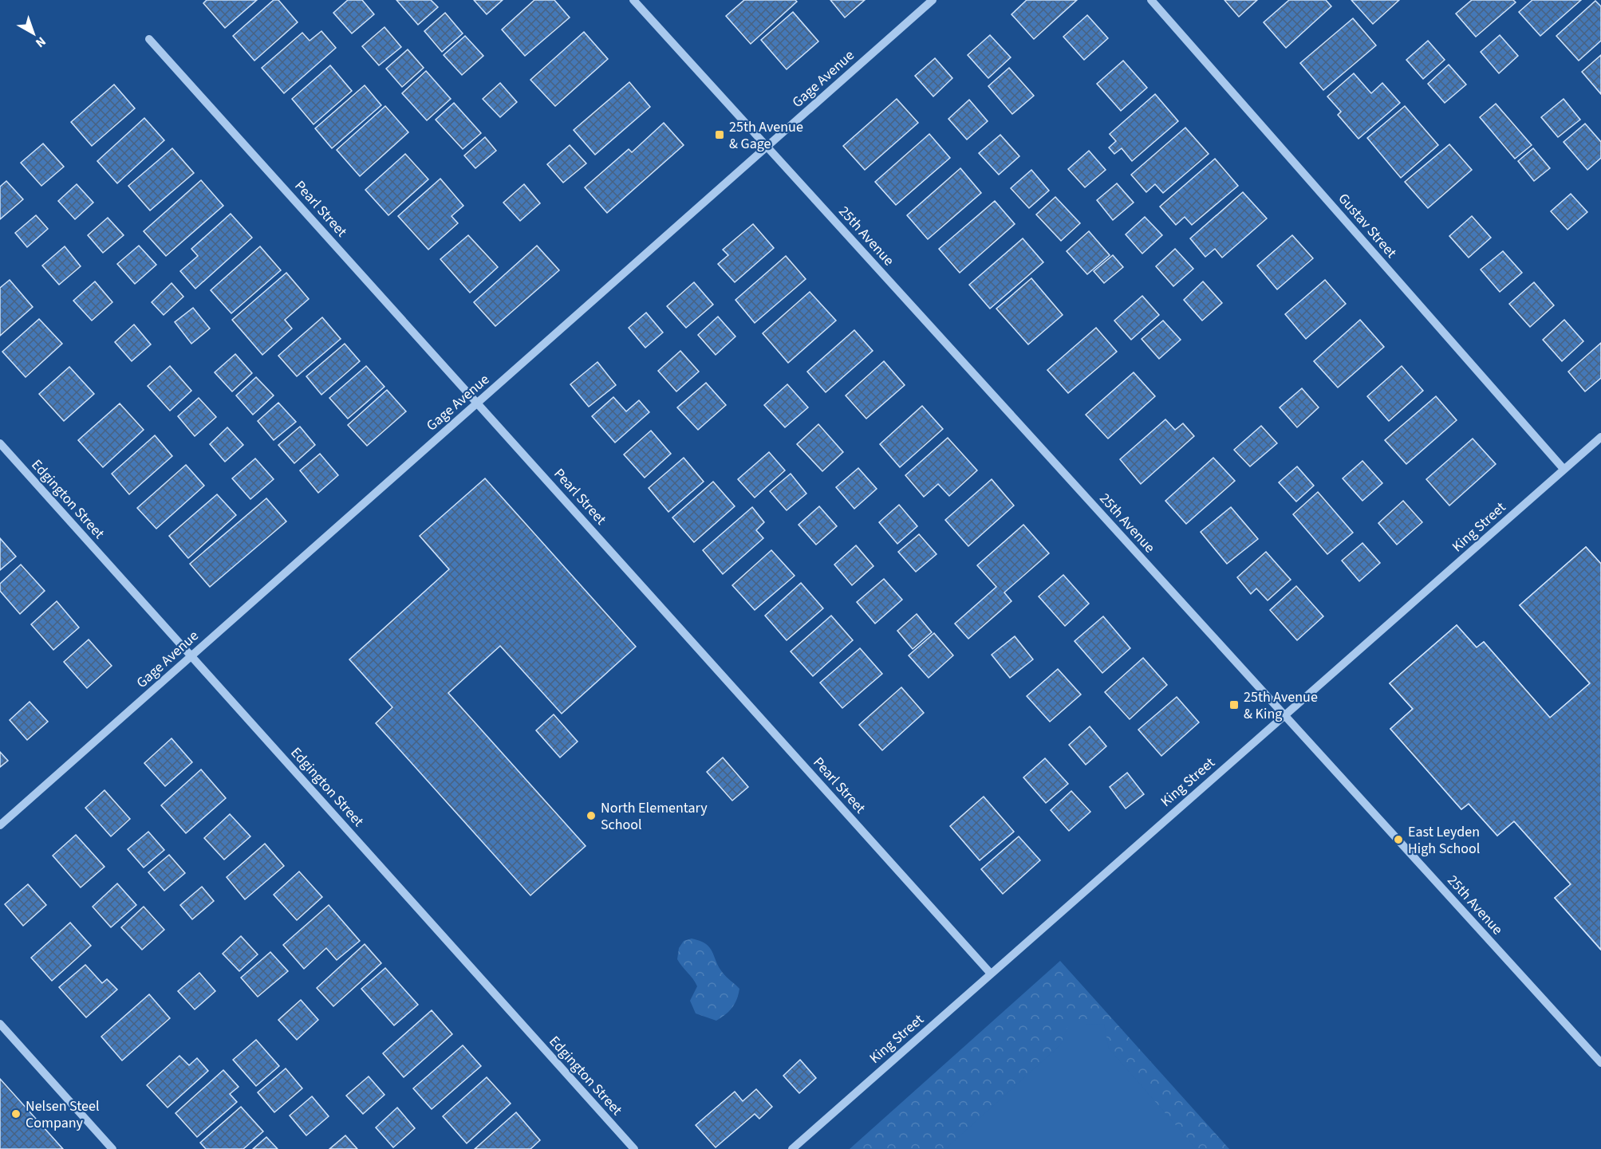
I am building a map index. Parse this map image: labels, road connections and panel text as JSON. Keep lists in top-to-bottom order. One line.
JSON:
{"streets":{"street":["Gage Avenue","Pearl Street","Gustav Street","25th Avenue","Edgington Street","King Street"]},"crossings":[["Gage Avenue","Pearl Street"],["Gage Avenue","25th Avenue"],["Gage Avenue","Edgington Street"],["Pearl Street","King Street"],["Gustav Street","King Street"],["25th Avenue","King Street"]],"places":{"transit":["25th Avenue & Gage","25th Avenue & King"],"other":["North Elementary School","East Leyden High School","Nelsen Steel Company"]},"north":"bottom right"}
